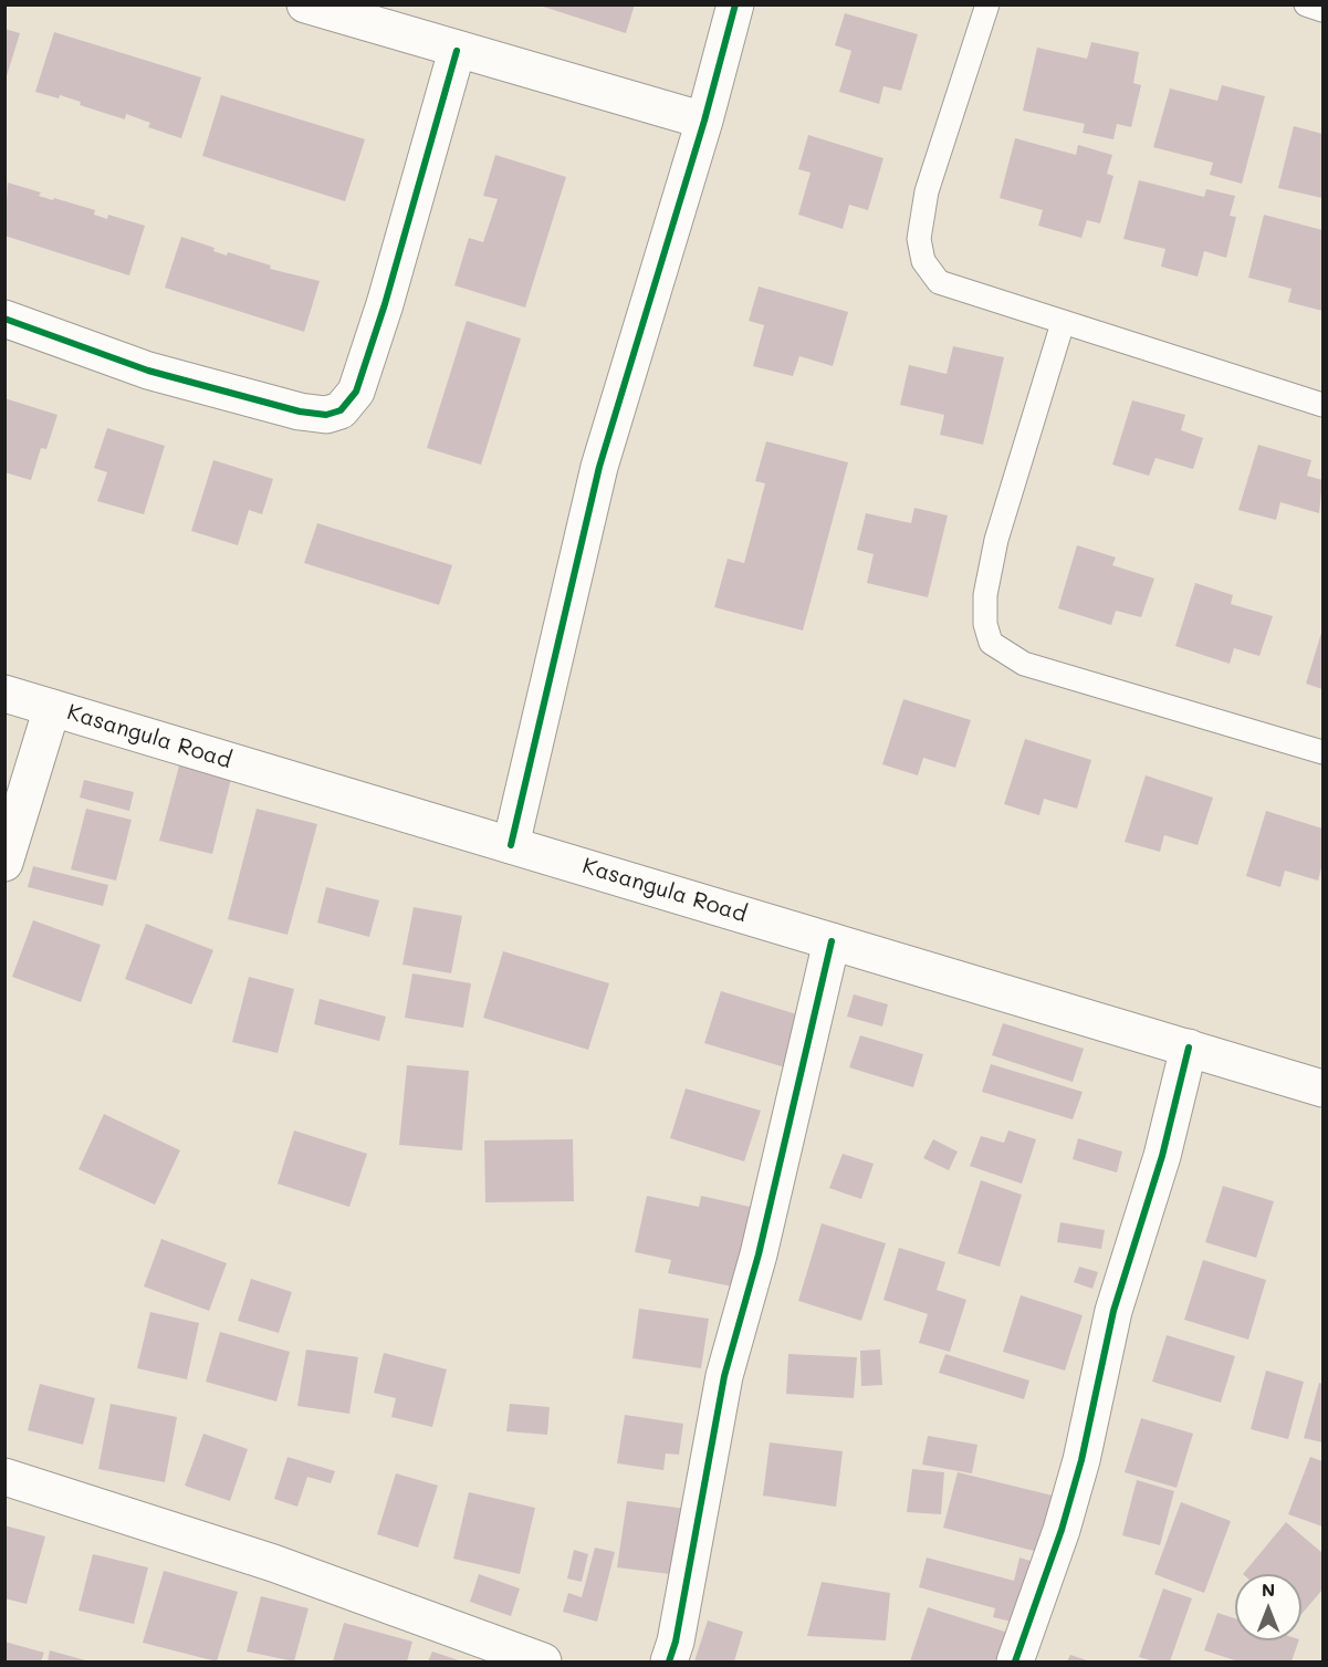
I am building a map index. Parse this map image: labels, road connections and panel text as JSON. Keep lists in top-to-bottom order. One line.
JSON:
{"streets":{"street":["Kasangula Road"]},"north":"top"}
